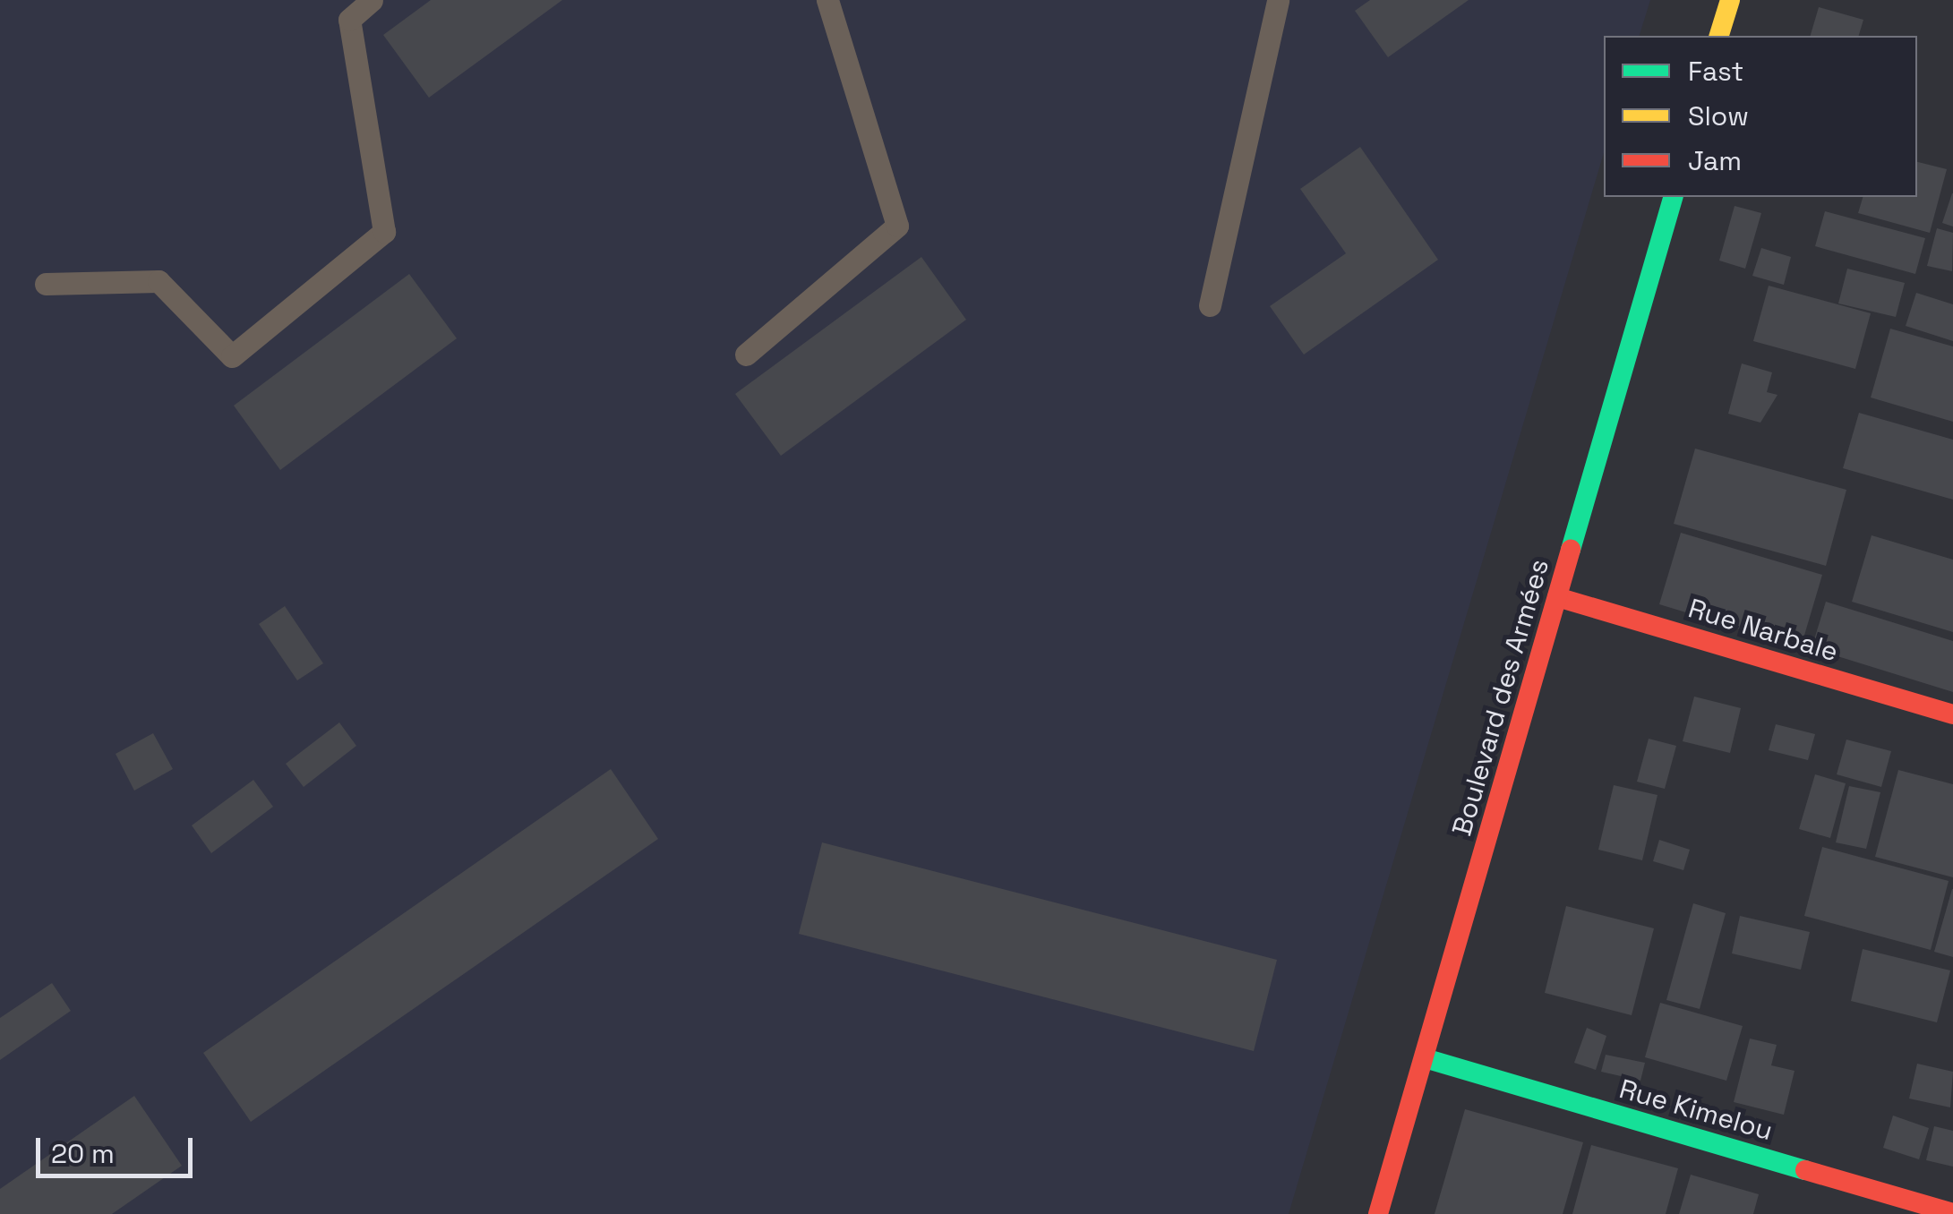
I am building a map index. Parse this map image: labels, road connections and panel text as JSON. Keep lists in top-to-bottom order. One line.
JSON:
{"streets":{"street":["Rue Narbale","Boulevard des Armées","Rue Kimelou"]},"crossings":[["Rue Narbale","Boulevard des Armées"],["Boulevard des Armées","Rue Kimelou"]],"legend":["Fast","Slow","Jam"],"scale_bar":"20 m"}
